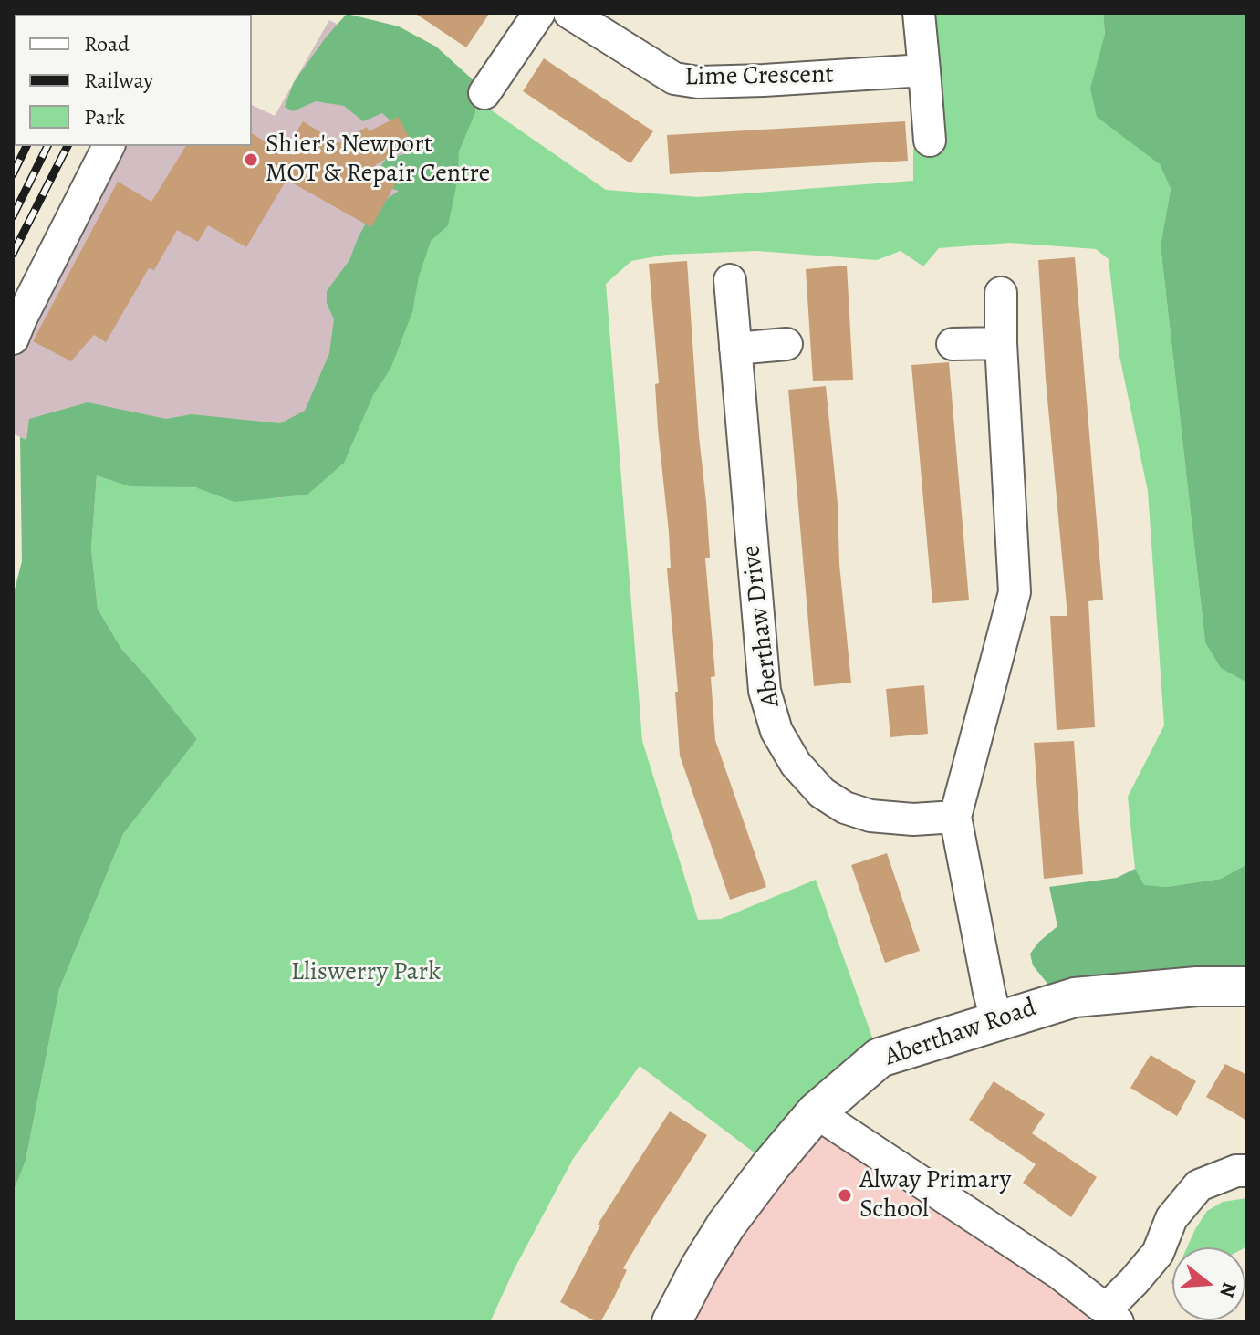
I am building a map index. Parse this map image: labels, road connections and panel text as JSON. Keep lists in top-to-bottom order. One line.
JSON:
{"streets":{"street":["Lime Crescent","Aberthaw Drive","Aberthaw Road"]},"parks":["Lliswerry Park"],"places":["Shier's Newport MOT & Repair Centre","Alway Primary School"],"legend":["Road","Railway","Park"],"north":"right"}
